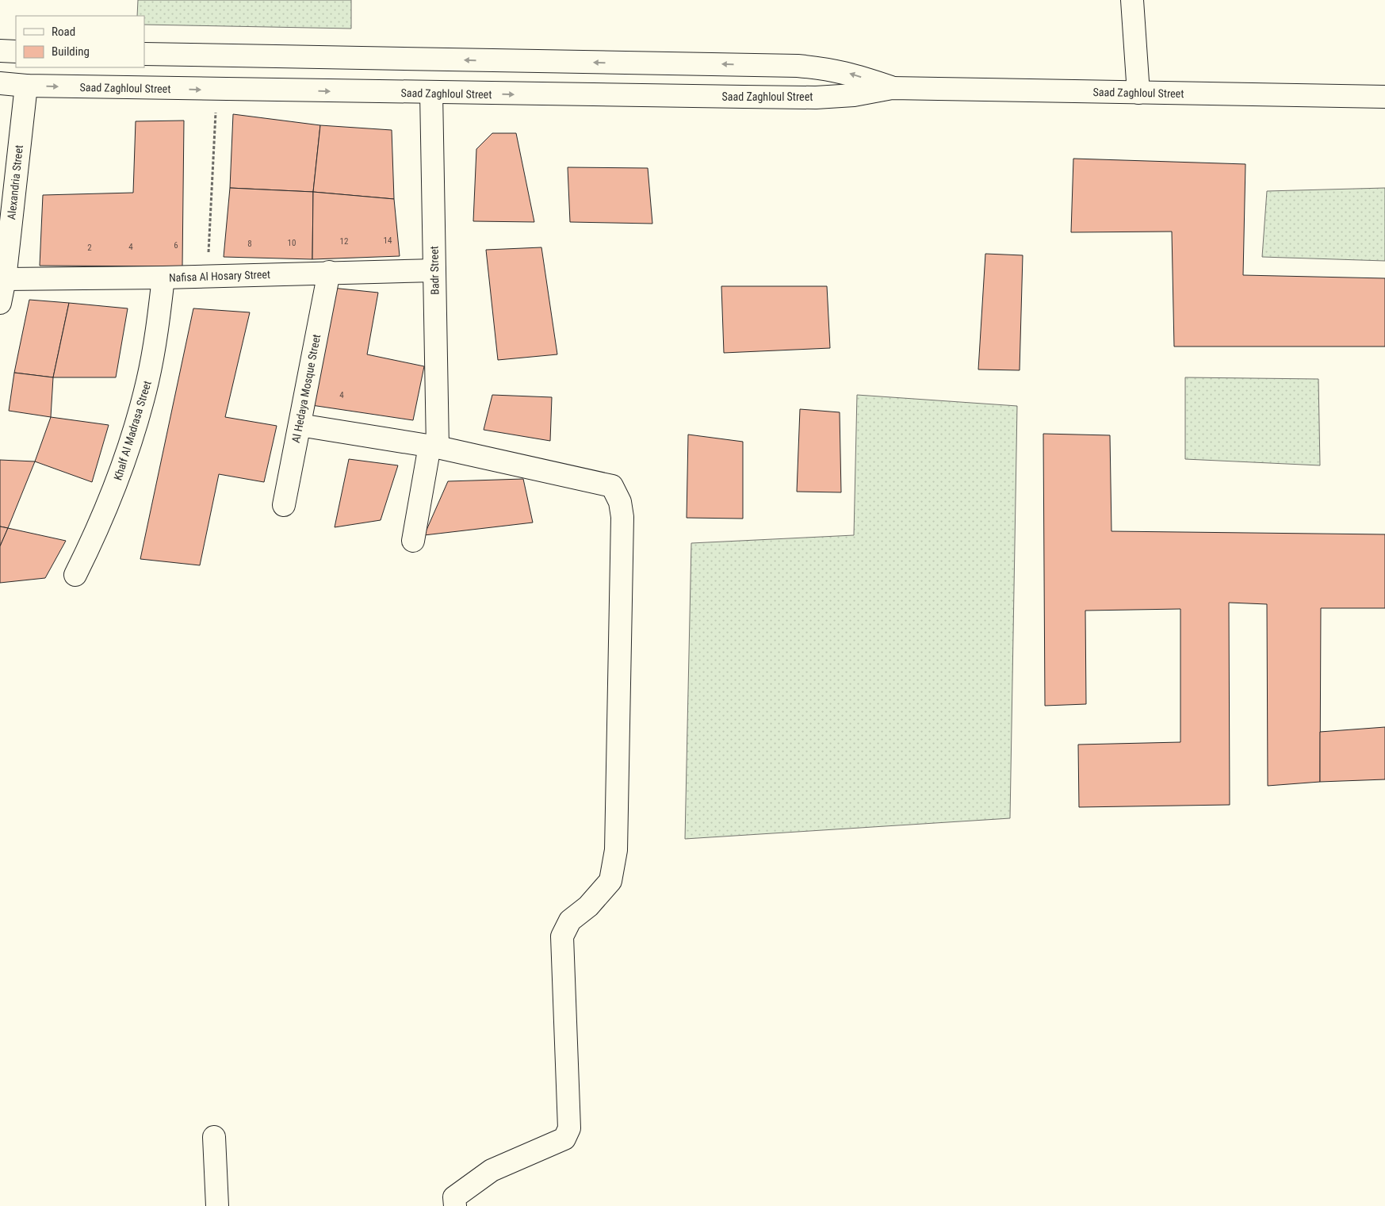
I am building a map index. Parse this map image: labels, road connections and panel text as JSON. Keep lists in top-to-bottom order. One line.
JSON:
{"streets":{"street":["Saad Zaghloul Street","Alexandria Street","Badr Street","Nafisa Al Hosary Street","Al Hedaya Mosque Street","Khalf Al Madrasa Street"]},"crossings":[["Saad Zaghloul Street","Alexandria Street"],["Saad Zaghloul Street","Badr Street"],["Alexandria Street","Nafisa Al Hosary Street"],["Badr Street","Nafisa Al Hosary Street"],["Nafisa Al Hosary Street","Al Hedaya Mosque Street"],["Nafisa Al Hosary Street","Khalf Al Madrasa Street"]],"house_numbers":["14","12","10","8","6","4","2","4"],"legend":["Road","Building"]}
